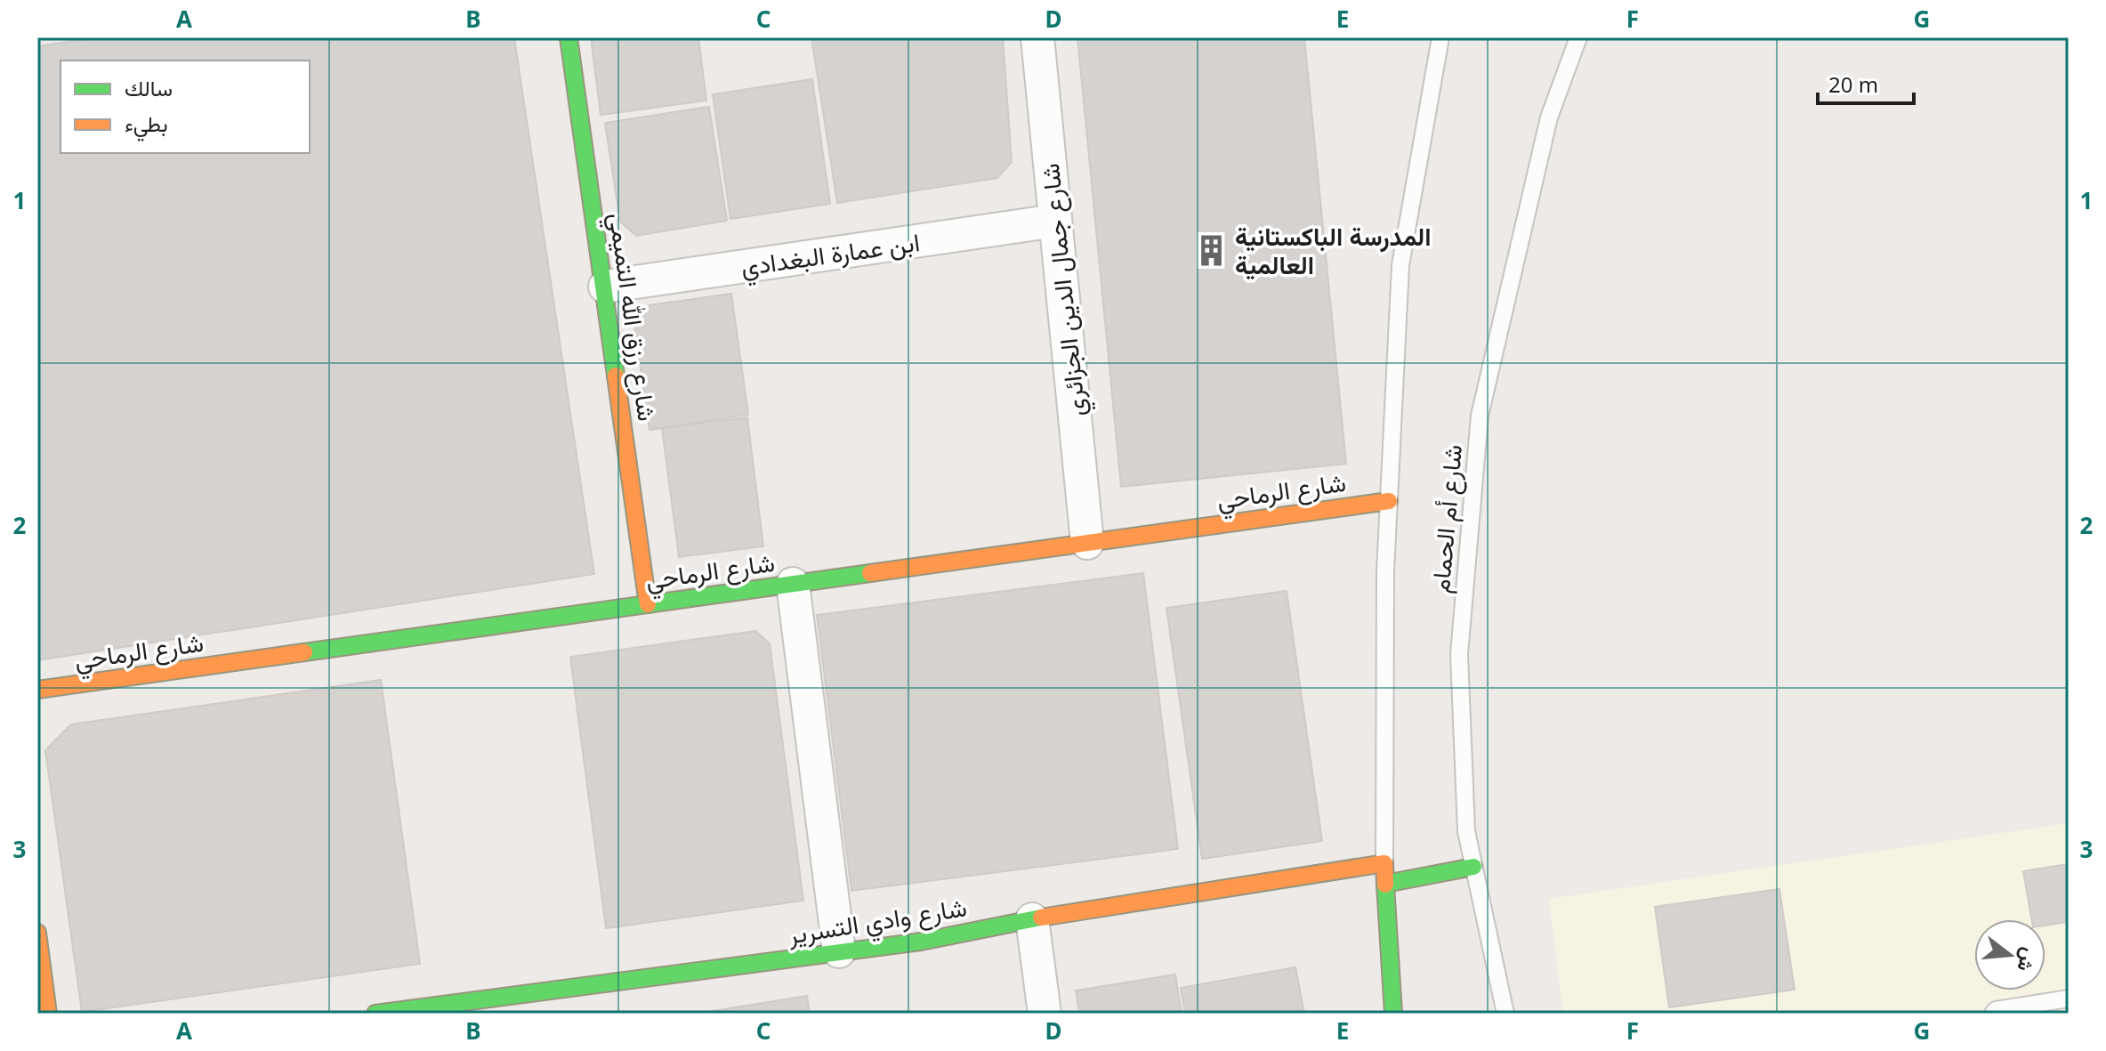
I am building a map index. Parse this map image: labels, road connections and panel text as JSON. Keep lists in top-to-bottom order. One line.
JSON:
{"streets":{"street":["ابن عمارة البغدادي","شارع جمال الدين الجزائري","شارع رزق الله التميمي","شارع الرماحي","شارع وادي التسرير"],"lane":["شارع أم الحمام"]},"crossings":[["ابن عمارة البغدادي","شارع جمال الدين الجزائري"],["ابن عمارة البغدادي","شارع رزق الله التميمي"],["شارع جمال الدين الجزائري","شارع الرماحي"],["شارع رزق الله التميمي","شارع الرماحي"]],"places":{"building":["المدرسة الباكستانية العالمية"]},"legend":["سالك","بطيء"],"scale_bar":"20 m","north":"right","grid":{"columns":["A","B","C","D","E","F","G"],"rows":["1","2","3"]}}
